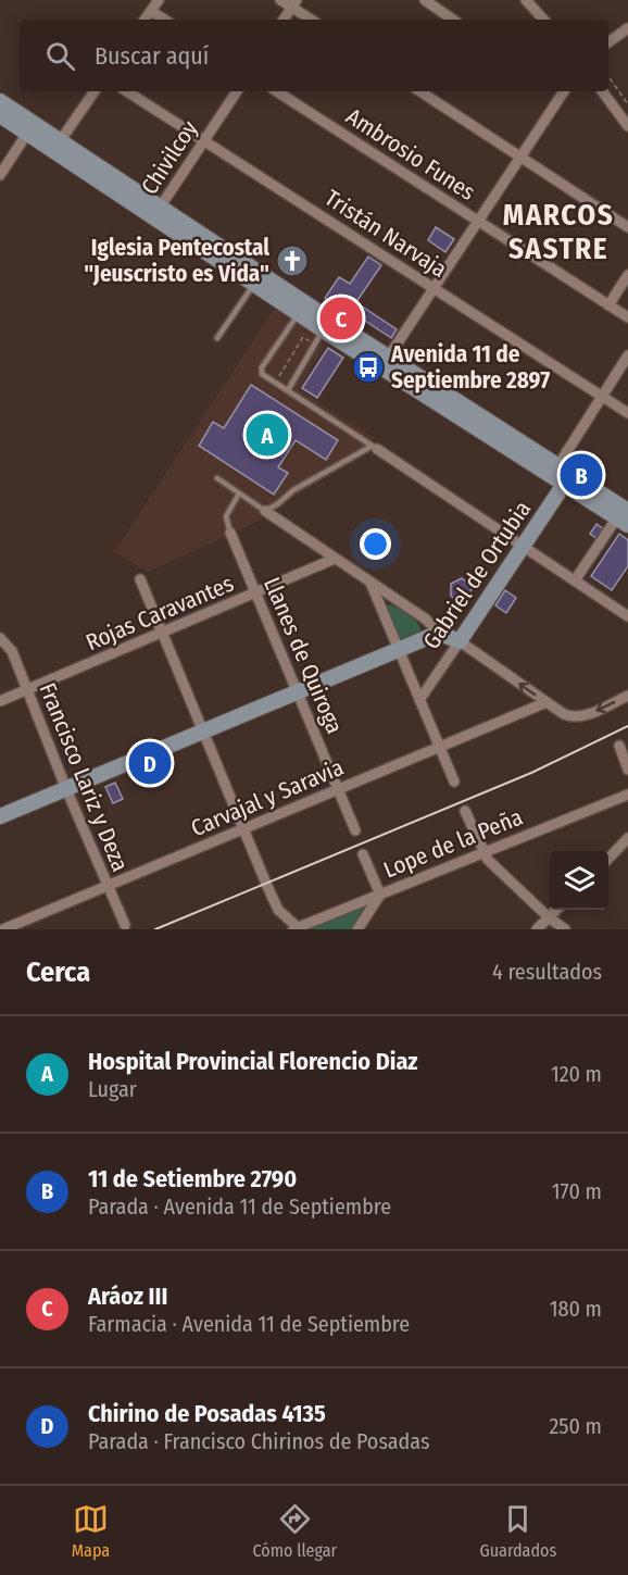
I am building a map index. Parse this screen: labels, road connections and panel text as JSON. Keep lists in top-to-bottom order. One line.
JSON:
{"streets":{"main road":["Gabriel de Ortubia"],"street":["Ambrosio Funes","Chivilcoy","Tristán Narvaja","Rojas Caravantes","Llanes de Quiroga","Francisco Lariz y Deza","Carvajal y Saravia","Lope de la Peña"]},"crossings":[["Chivilcoy","Tristán Narvaja"],["Tristán Narvaja","Gabriel de Ortubia"],["Rojas Caravantes","Llanes de Quiroga"],["Rojas Caravantes","Francisco Lariz y Deza"],["Llanes de Quiroga","Carvajal y Saravia"],["Francisco Lariz y Deza","Carvajal y Saravia"]],"districts":["MARCOS SASTRE"],"places":{"church":["Iglesia Pentecostal \"Jeuscristo es Vida\""],"bus stop":["Avenida 11 de Septiembre 2897"]},"page":{"search":"Buscar aquí","pins":["C","A","B","D"],"heading":["Cerca","4 resultados"],"list":[{"mark":"A","name":"Hospital Provincial Florencio Diaz","note":"Lugar","value":"120 m"},{"mark":"B","name":"11 de Setiembre 2790","note":"Parada · Avenida 11 de Septiembre","value":"170 m"},{"mark":"C","name":"Aráoz III","note":"Farmacia · Avenida 11 de Septiembre","value":"180 m"},{"mark":"D","name":"Chirino de Posadas 4135","note":"Parada · Francisco Chirinos de Posadas","value":"250 m"}],"nav":["Mapa","Cómo llegar","Guardados"]}}
